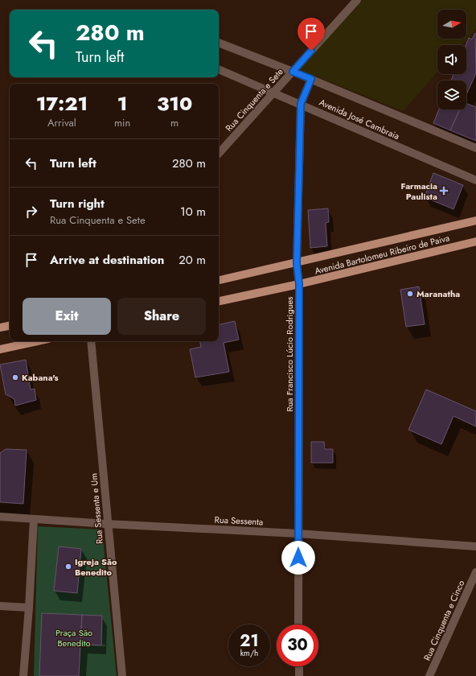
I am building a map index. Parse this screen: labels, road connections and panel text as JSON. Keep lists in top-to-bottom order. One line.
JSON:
{"streets":{"main road":["Avenida Bartolomeu Ribeiro de Paiva"],"street":["Rua Cinquenta e Sete","Avenida José Cambraia","Rua Francisco Lúcio Rodrigues","Rua Sessenta e Um","Rua Sessenta","Rua Cinquenta e Cinco"]},"crossings":[["Rua Cinquenta e Sete","Avenida José Cambraia"],["Avenida José Cambraia","Rua Francisco Lúcio Rodrigues"],["Avenida Bartolomeu Ribeiro de Paiva","Rua Francisco Lúcio Rodrigues"],["Rua Francisco Lúcio Rodrigues","Rua Sessenta"],["Rua Sessenta e Um","Rua Sessenta"]],"parks":["Praça São Benedito"],"places":{"health":["Farmacia Paulista"],"other":["Maranatha","Kabana's","Igreja São Benedito"]},"north":"right","page":{"turn":["280 m","Turn left"],"eta":["17:21","Arrival","1","min","310","m"],"list":[{"name":"Turn left","value":"280 m"},{"name":"Turn right","note":"Rua Cinquenta e Sete","value":"10 m"},{"name":"Arrive at destination","value":"20 m"}],"buttons":["Exit","Share"],"speed":"21 km/h","limit":"30"}}
